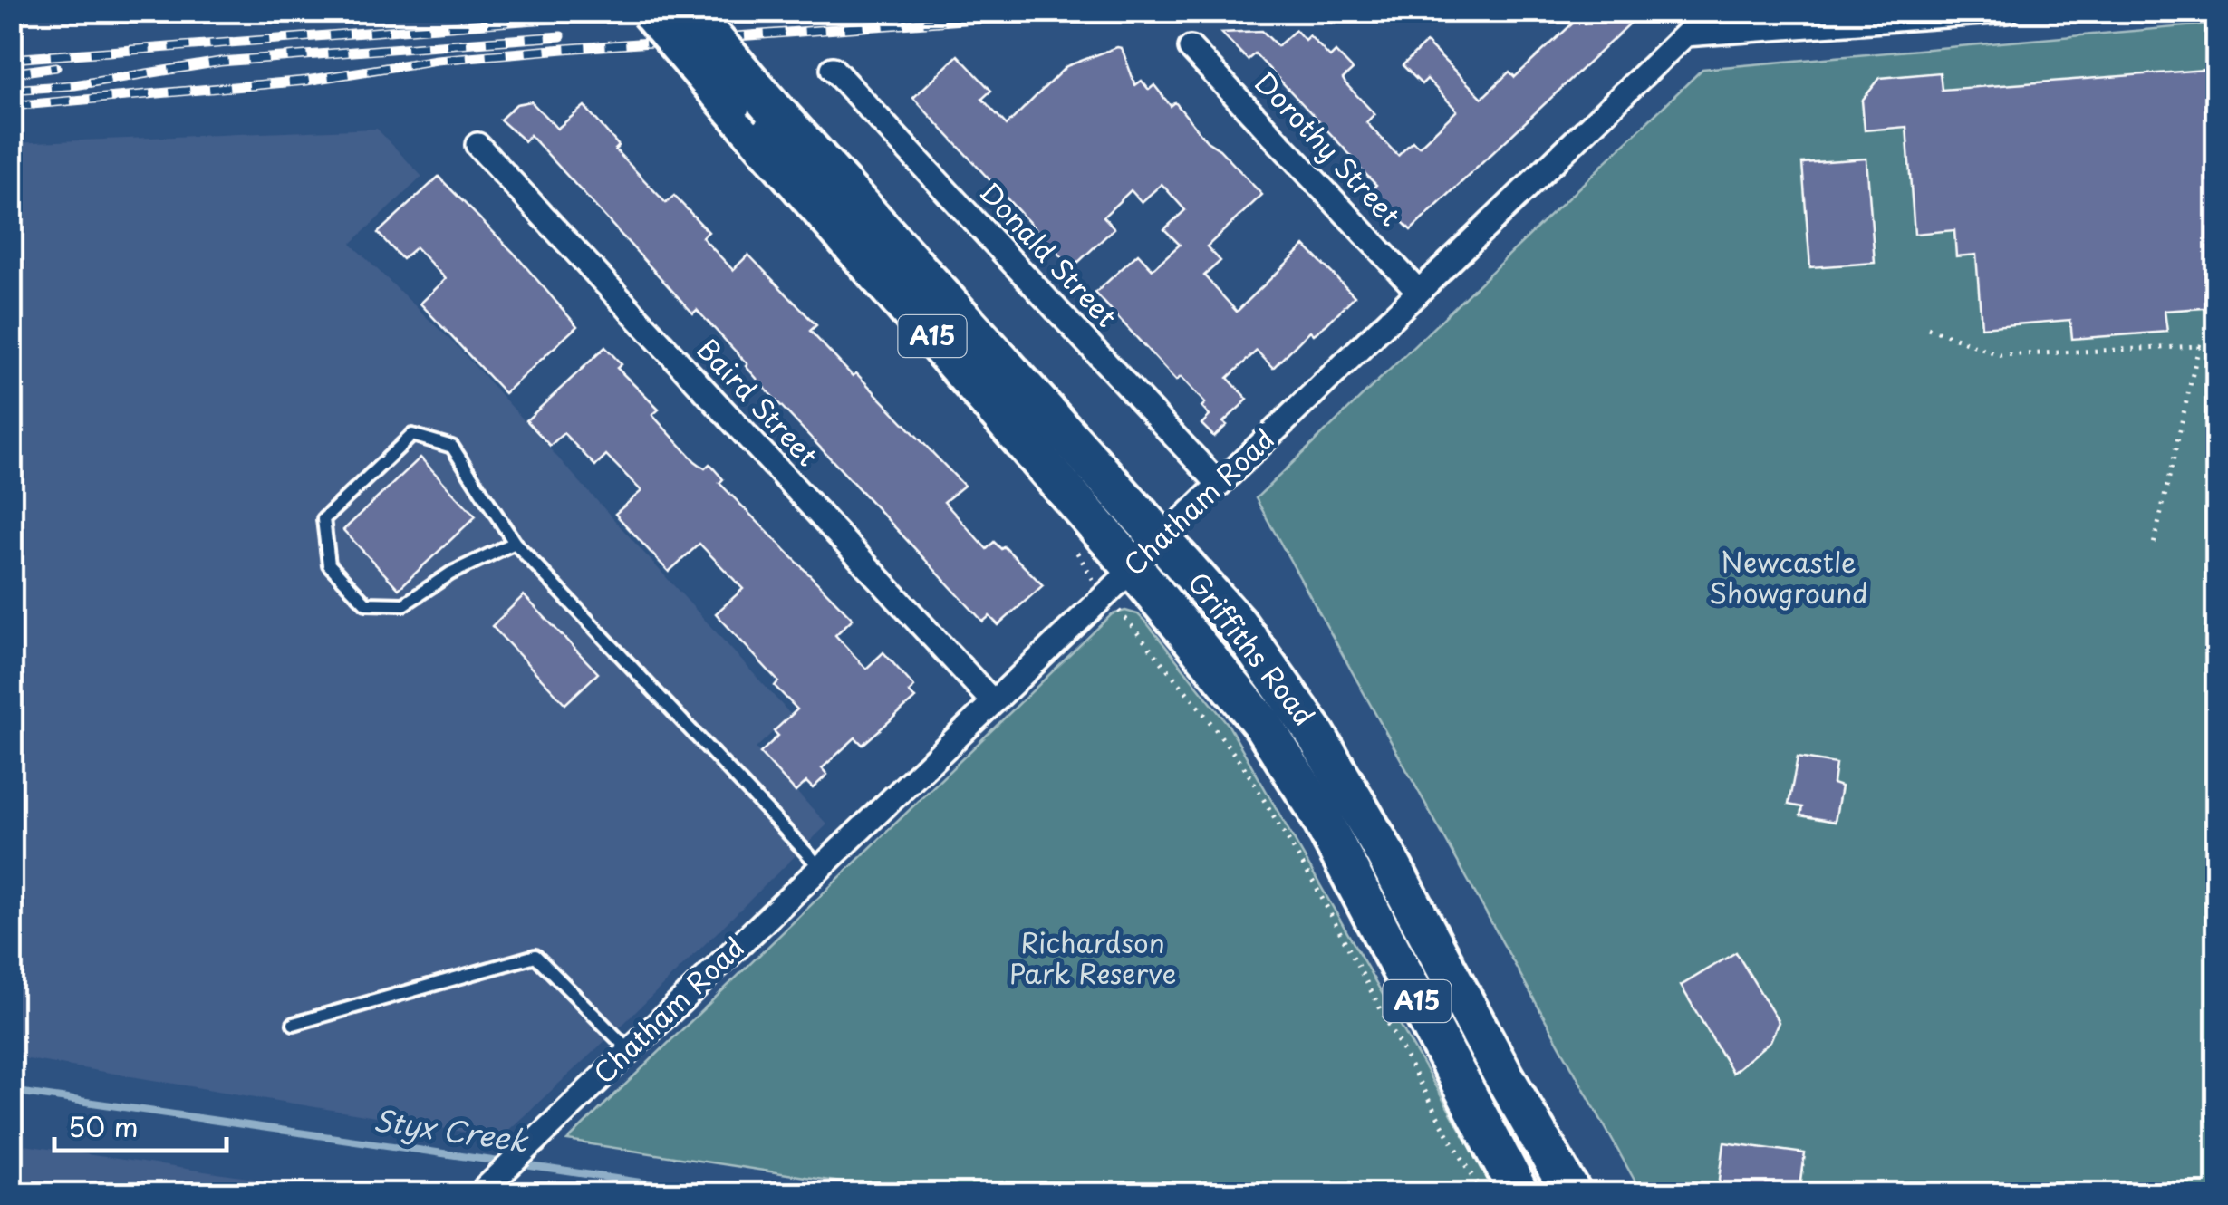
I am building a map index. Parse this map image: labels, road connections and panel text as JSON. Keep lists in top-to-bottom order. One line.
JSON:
{"streets":{"highway":["A15","Chatham Road","Griffiths Road"],"street":["Dorothy Street","Donald Street","Baird Street"]},"crossings":[["Dorothy Street","Chatham Road"],["Donald Street","Chatham Road"],["Baird Street","Chatham Road"],["Chatham Road","Griffiths Road"]],"water":["Styx Creek"],"parks":["Newcastle Showground","Richardson Park Reserve"],"scale_bar":"50 m"}
